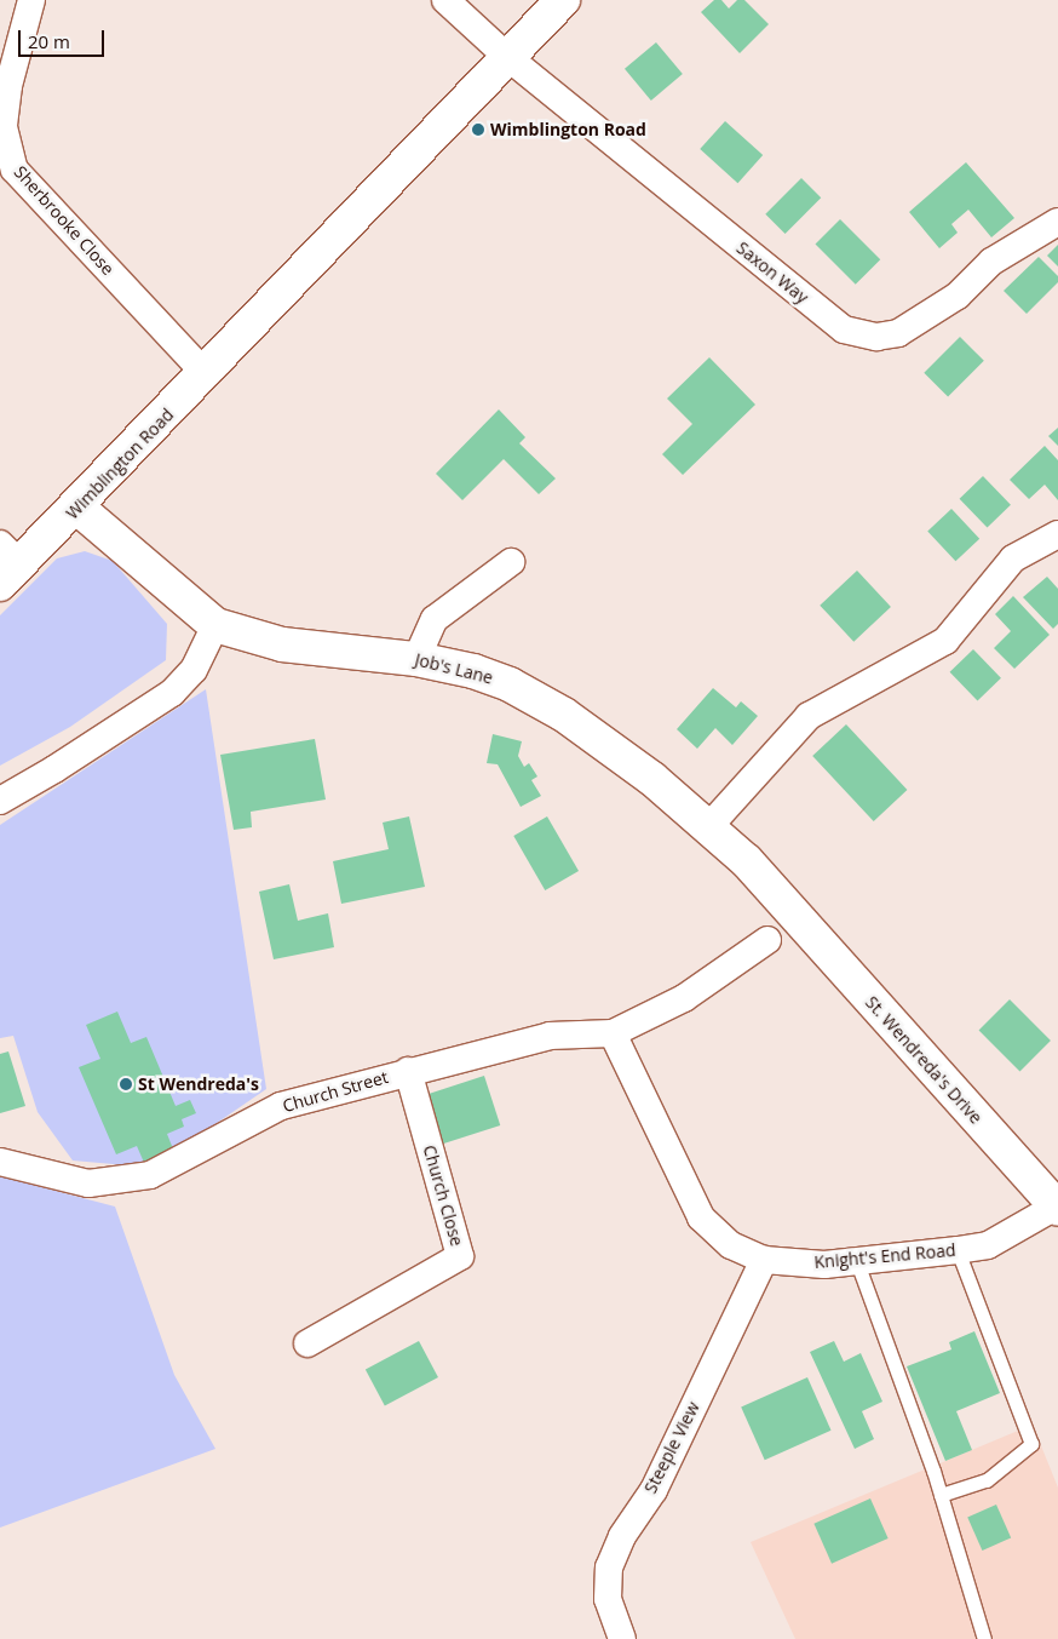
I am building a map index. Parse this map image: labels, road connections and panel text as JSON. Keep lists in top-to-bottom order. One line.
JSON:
{"streets":{"street":["Sherbrooke Close","Saxon Way","Wimblington Road","Job's Lane","St. Wendreda's Drive","Church Street","Church Close","Knight's End Road","Steeple View"]},"crossings":[["Sherbrooke Close","Wimblington Road"],["Saxon Way","Wimblington Road"],["Wimblington Road","Job's Lane"],["Job's Lane","St. Wendreda's Drive"],["St. Wendreda's Drive","Knight's End Road"],["Church Street","Church Close"],["Church Street","Knight's End Road"],["Knight's End Road","Steeple View"]],"places":["Wimblington Road","St Wendreda's"],"scale_bar":"20 m"}
